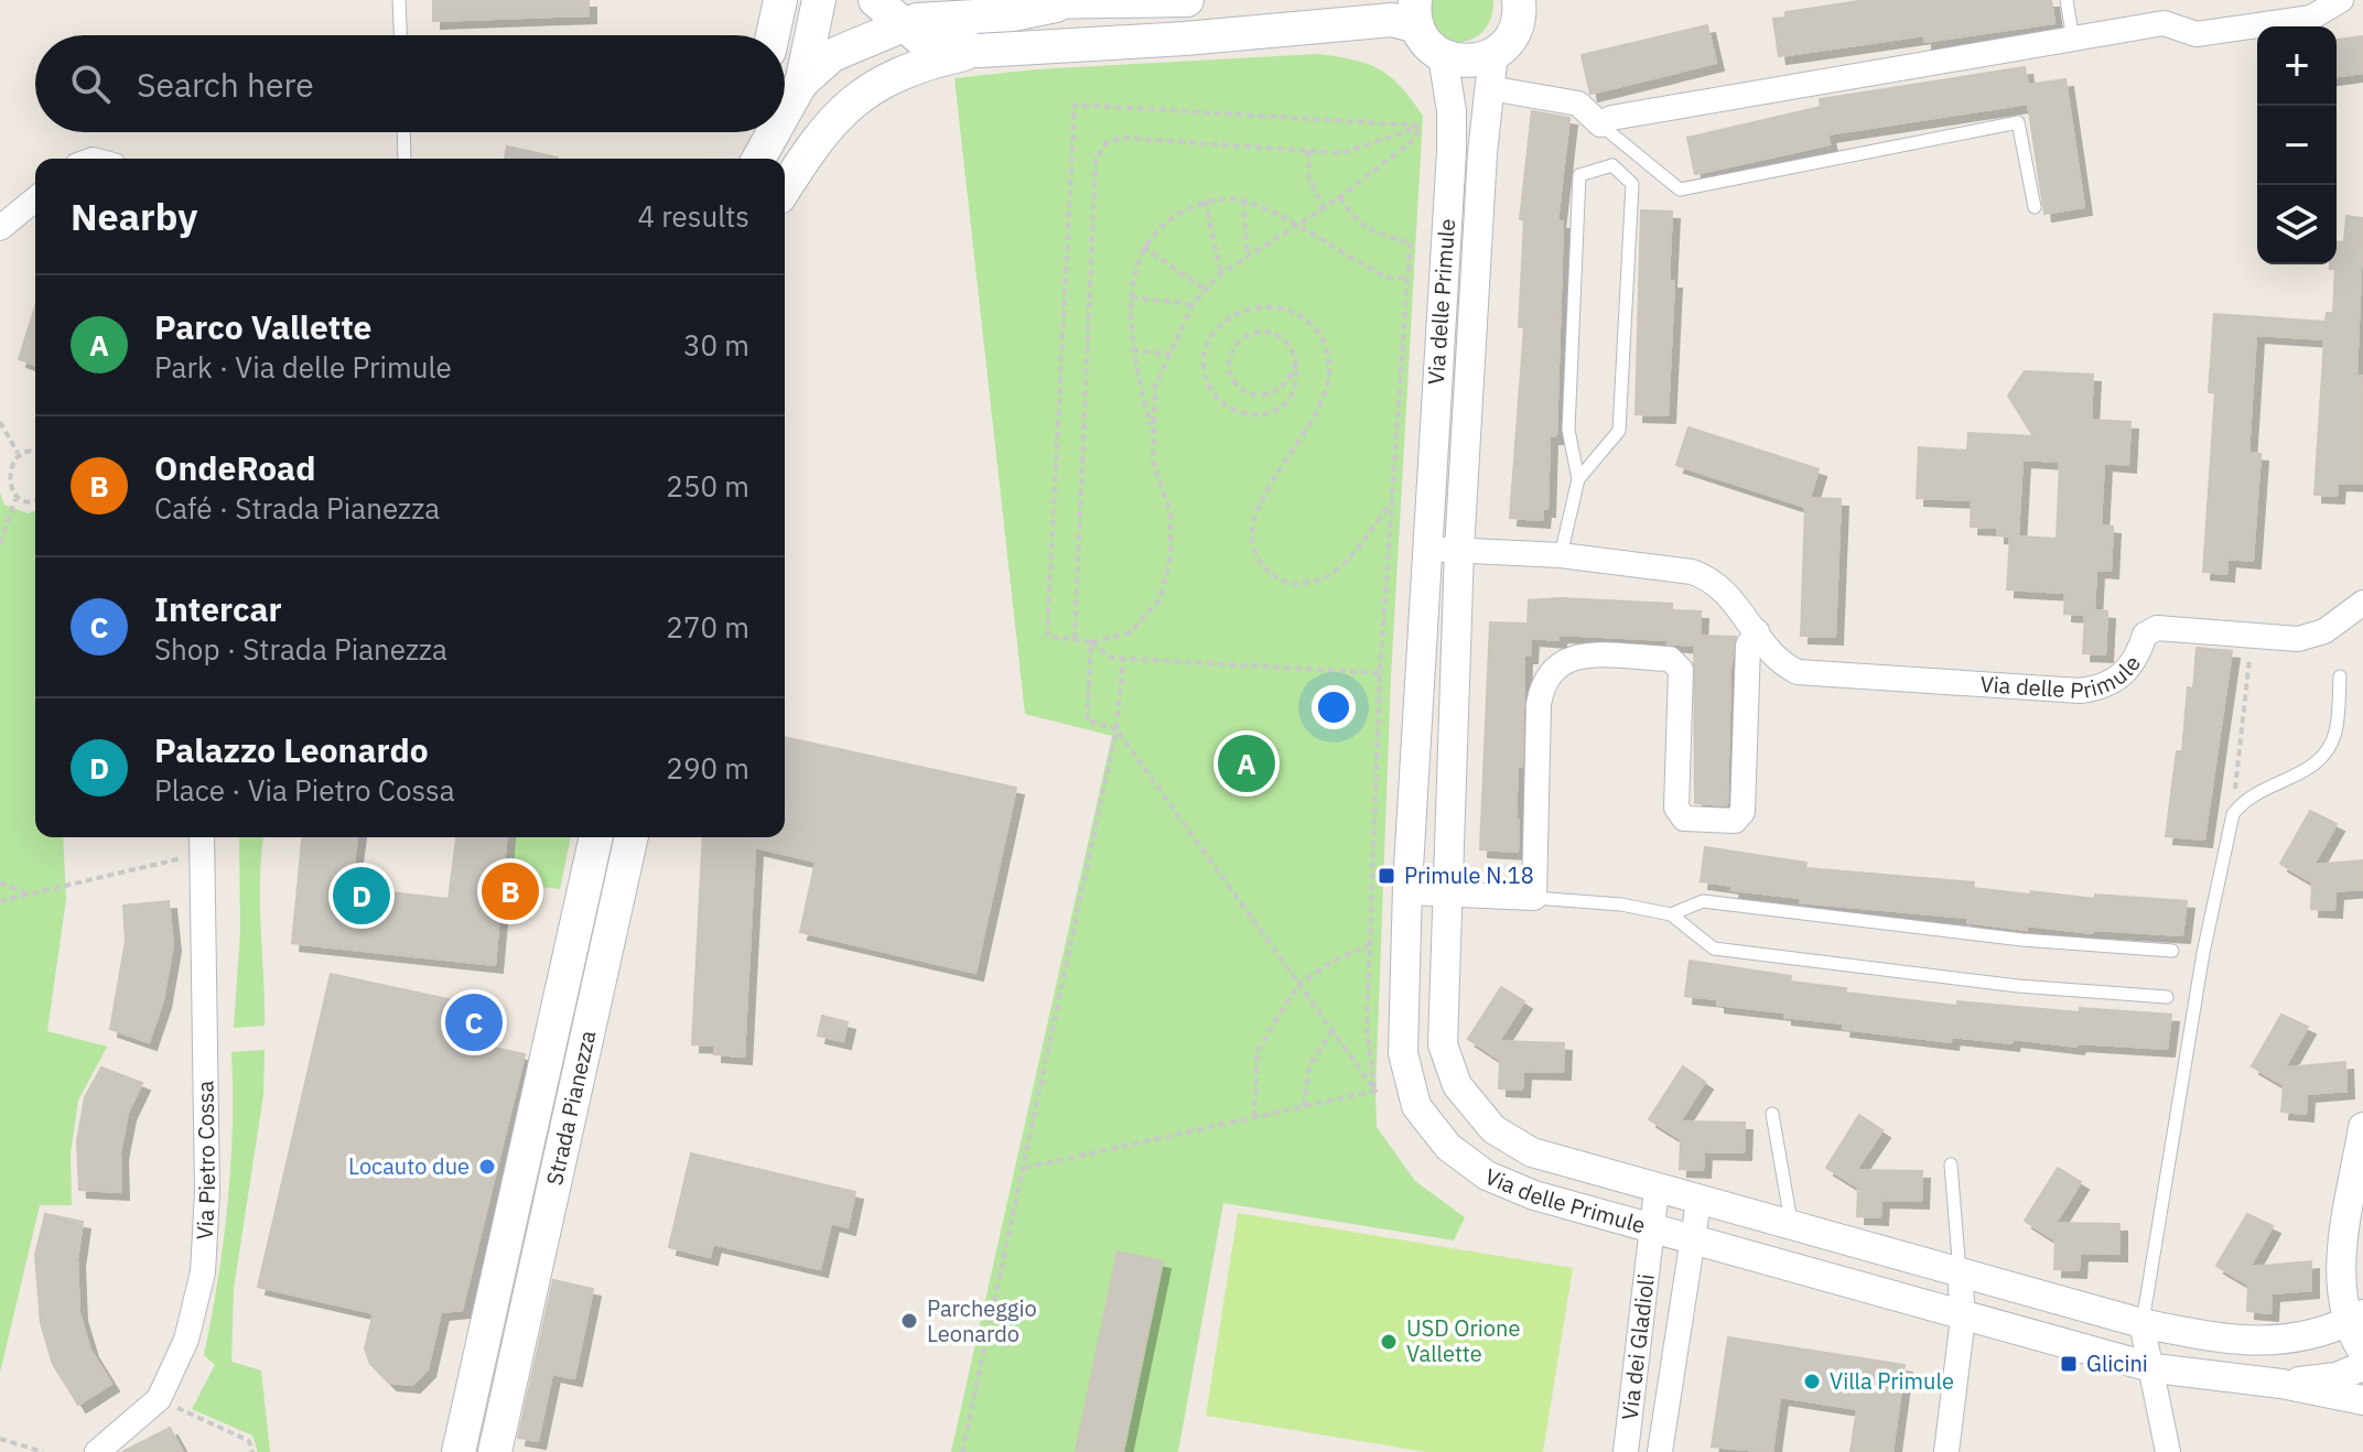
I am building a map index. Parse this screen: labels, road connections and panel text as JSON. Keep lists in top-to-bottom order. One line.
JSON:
{"streets":{"main road":["Strada Pianezza"],"street":["Via delle Primule","Via Pietro Cossa","Via dei Gladioli"]},"crossings":[["Via delle Primule","Via dei Gladioli"]],"places":{"transit":["Primule N.18","Glicini"],"other":["Locauto due","Parcheggio Leonardo","USD Orione Vallette","Villa Primule"]},"page":{"map_buttons":["+","−"],"search":"Search here","heading":["Nearby","4 results"],"list":[{"mark":"A","name":"Parco Vallette","note":"Park · Via delle Primule","value":"30 m"},{"mark":"B","name":"OndeRoad","note":"Café · Strada Pianezza","value":"250 m"},{"mark":"C","name":"Intercar","note":"Shop · Strada Pianezza","value":"270 m"},{"mark":"D","name":"Palazzo Leonardo","note":"Place · Via Pietro Cossa","value":"290 m"}],"pins":["A","B","D","C"]}}
